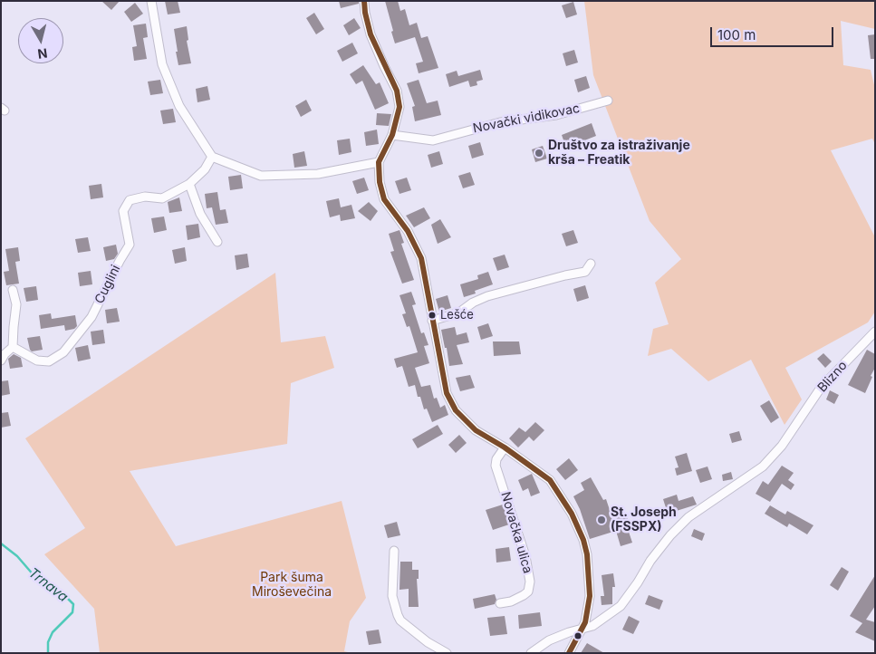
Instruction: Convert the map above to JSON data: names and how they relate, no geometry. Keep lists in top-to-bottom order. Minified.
{"streets":{"street":["Novački vidikovac","Cuglini","Blizno","Novačka ulica"]},"water":["Trnava"],"parks":["Park šuma Miroševečina"],"places":["Društvo za istraživanje krša – Freatik","Lešće","St. Joseph (FSSPX)"],"scale_bar":"100 m","north":"bottom"}
